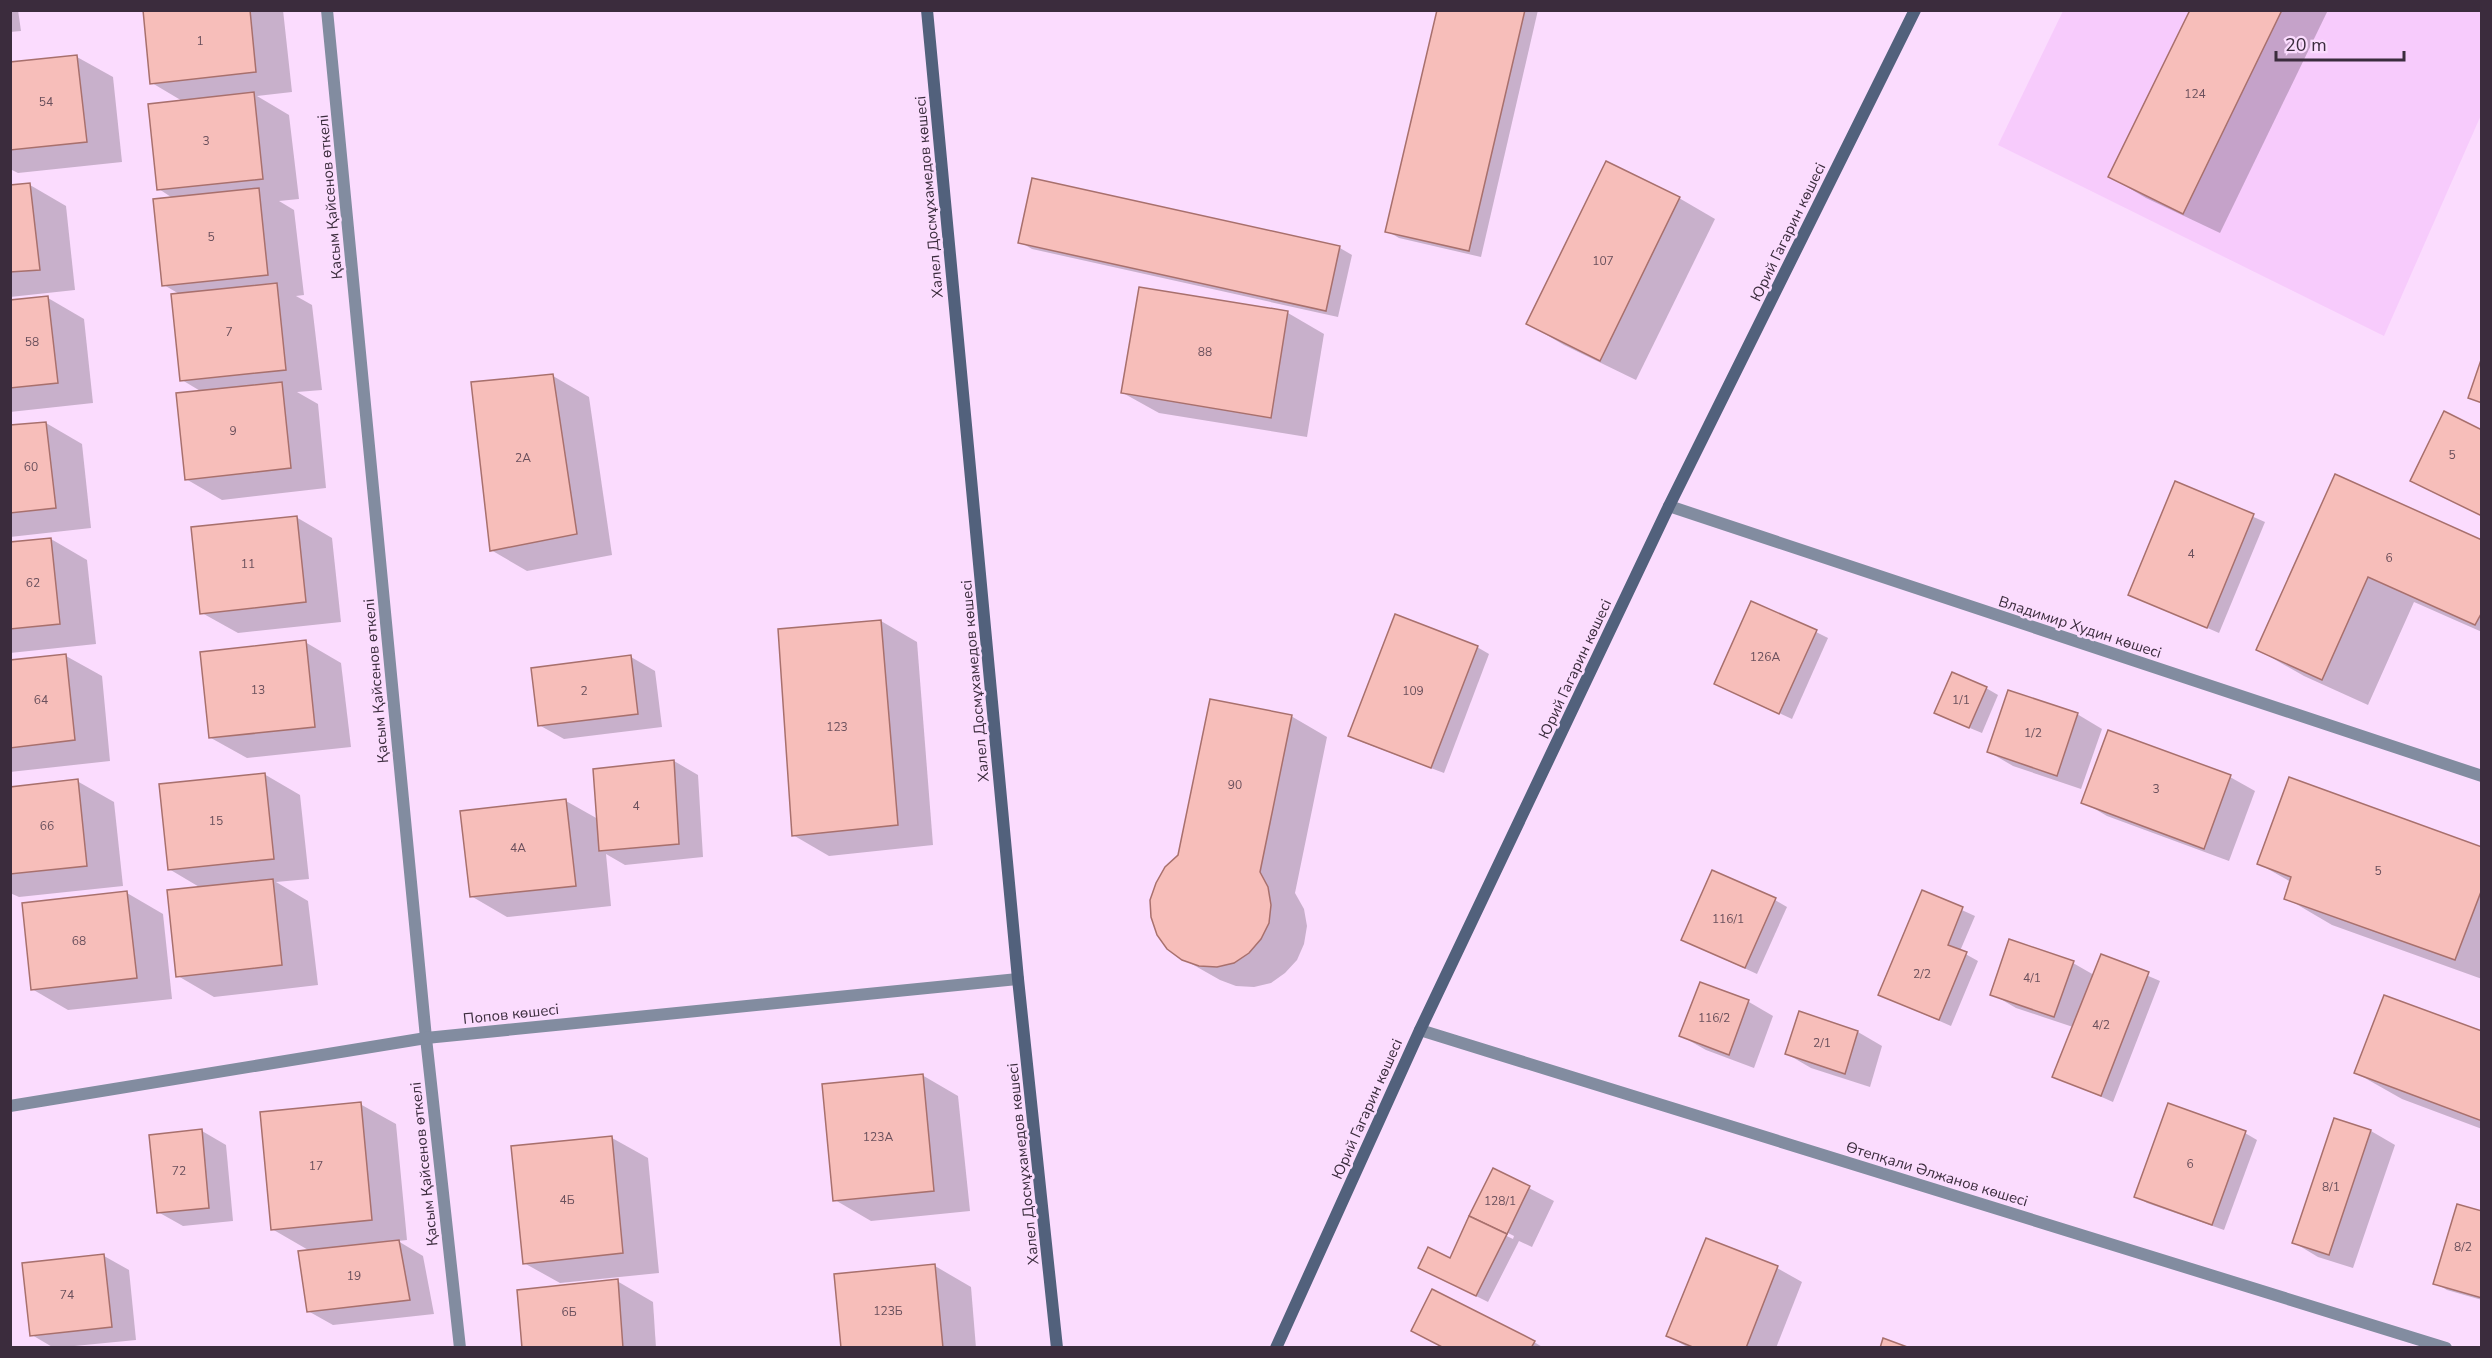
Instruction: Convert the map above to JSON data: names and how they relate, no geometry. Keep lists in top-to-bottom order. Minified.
{"streets":{"street":["Қасым Қайсенов өткелі","Халел Досмұхамедов көшесі","Юрий Гагарин көшесі","Владимир Худин көшесі","Попов көшесі","Өтепқали Әлжанов көшесі"]},"crossings":[["Қасым Қайсенов өткелі","Попов көшесі"],["Халел Досмұхамедов көшесі","Попов көшесі"],["Юрий Гагарин көшесі","Владимир Худин көшесі"],["Юрий Гагарин көшесі","Өтепқали Әлжанов көшесі"]],"house_numbers":["1","124","54","3","5","107","7","58","88","9","5","2А","60","4","6","11","62","126А","13","2","109","64","1/1","123","1/2","90","3","4","15","66","4А","5","116/1","68","2/2","4/1","116/2","4/2","2/1","123А","6","17","72","8/1","4Б","128/1","8/2","19","74","123Б","6Б"],"scale_bar":"20 m"}
